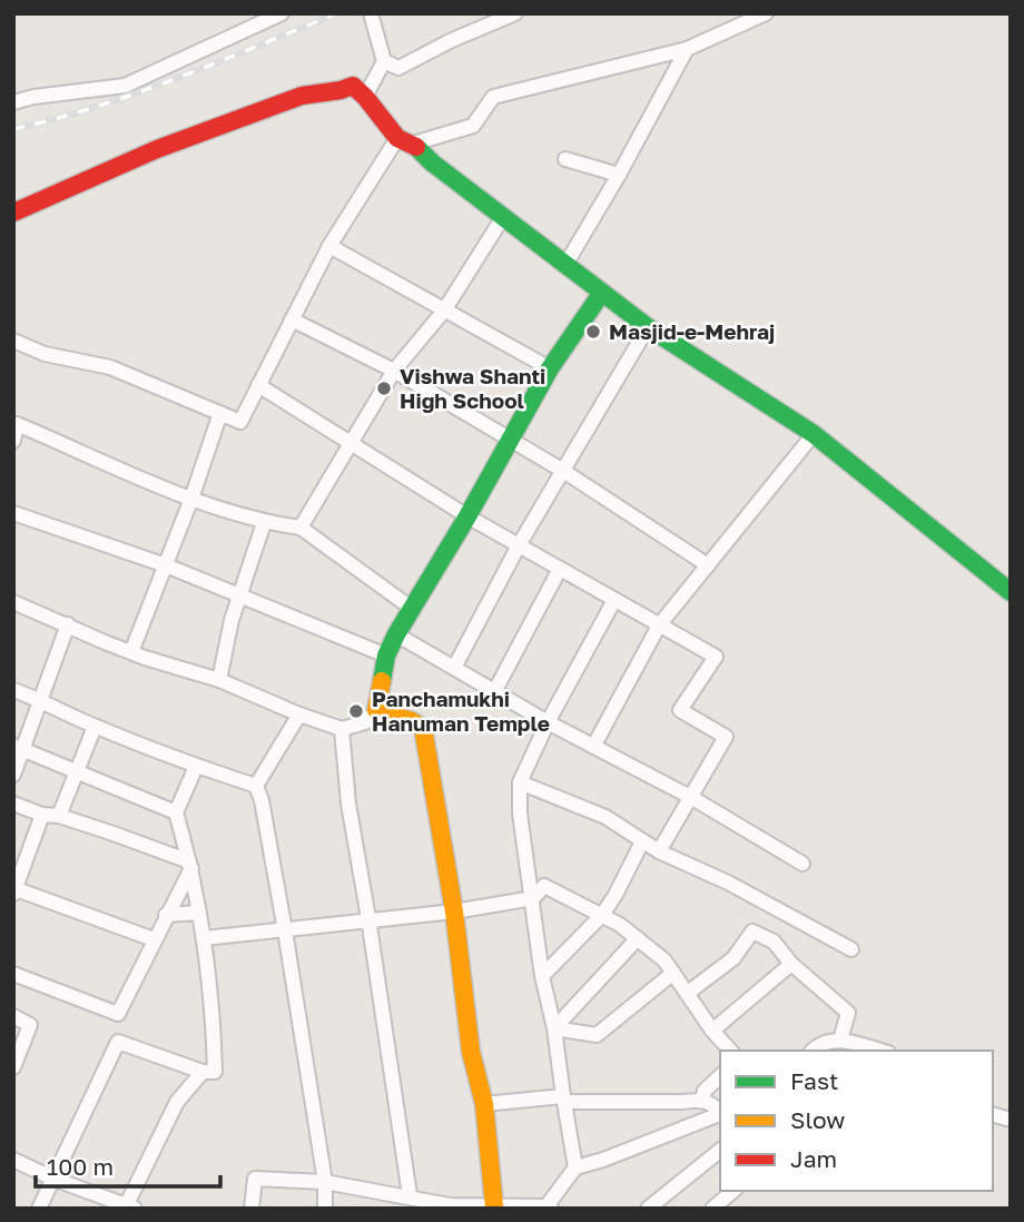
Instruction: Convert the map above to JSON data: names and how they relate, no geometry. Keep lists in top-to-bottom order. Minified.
{"places":["Masjid-e-Mehraj","Vishwa Shanti High School","Panchamukhi Hanuman Temple"],"legend":["Fast","Slow","Jam"],"scale_bar":"100 m"}
